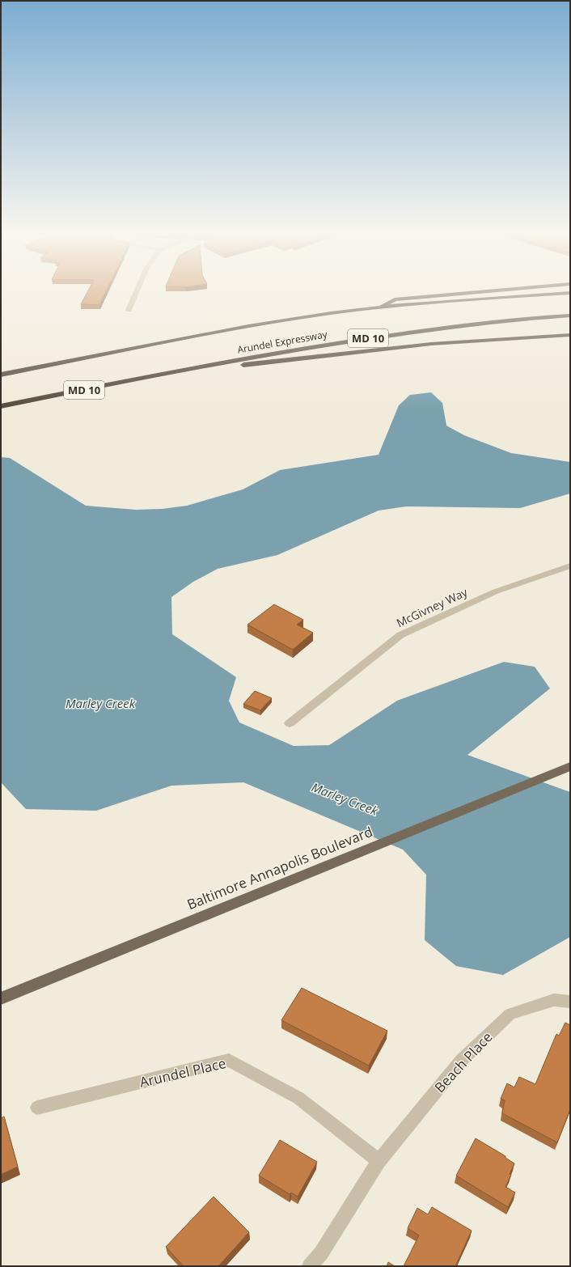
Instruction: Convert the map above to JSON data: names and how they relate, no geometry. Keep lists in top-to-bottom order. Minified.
{"streets":{"highway":["MD 10","Arundel Expressway"],"main road":["Baltimore Annapolis Boulevard"],"street":["McGivney Way","Beach Place","Arundel Place"]},"crossings":[["Beach Place","Arundel Place"]],"water":["Marley Creek"]}
